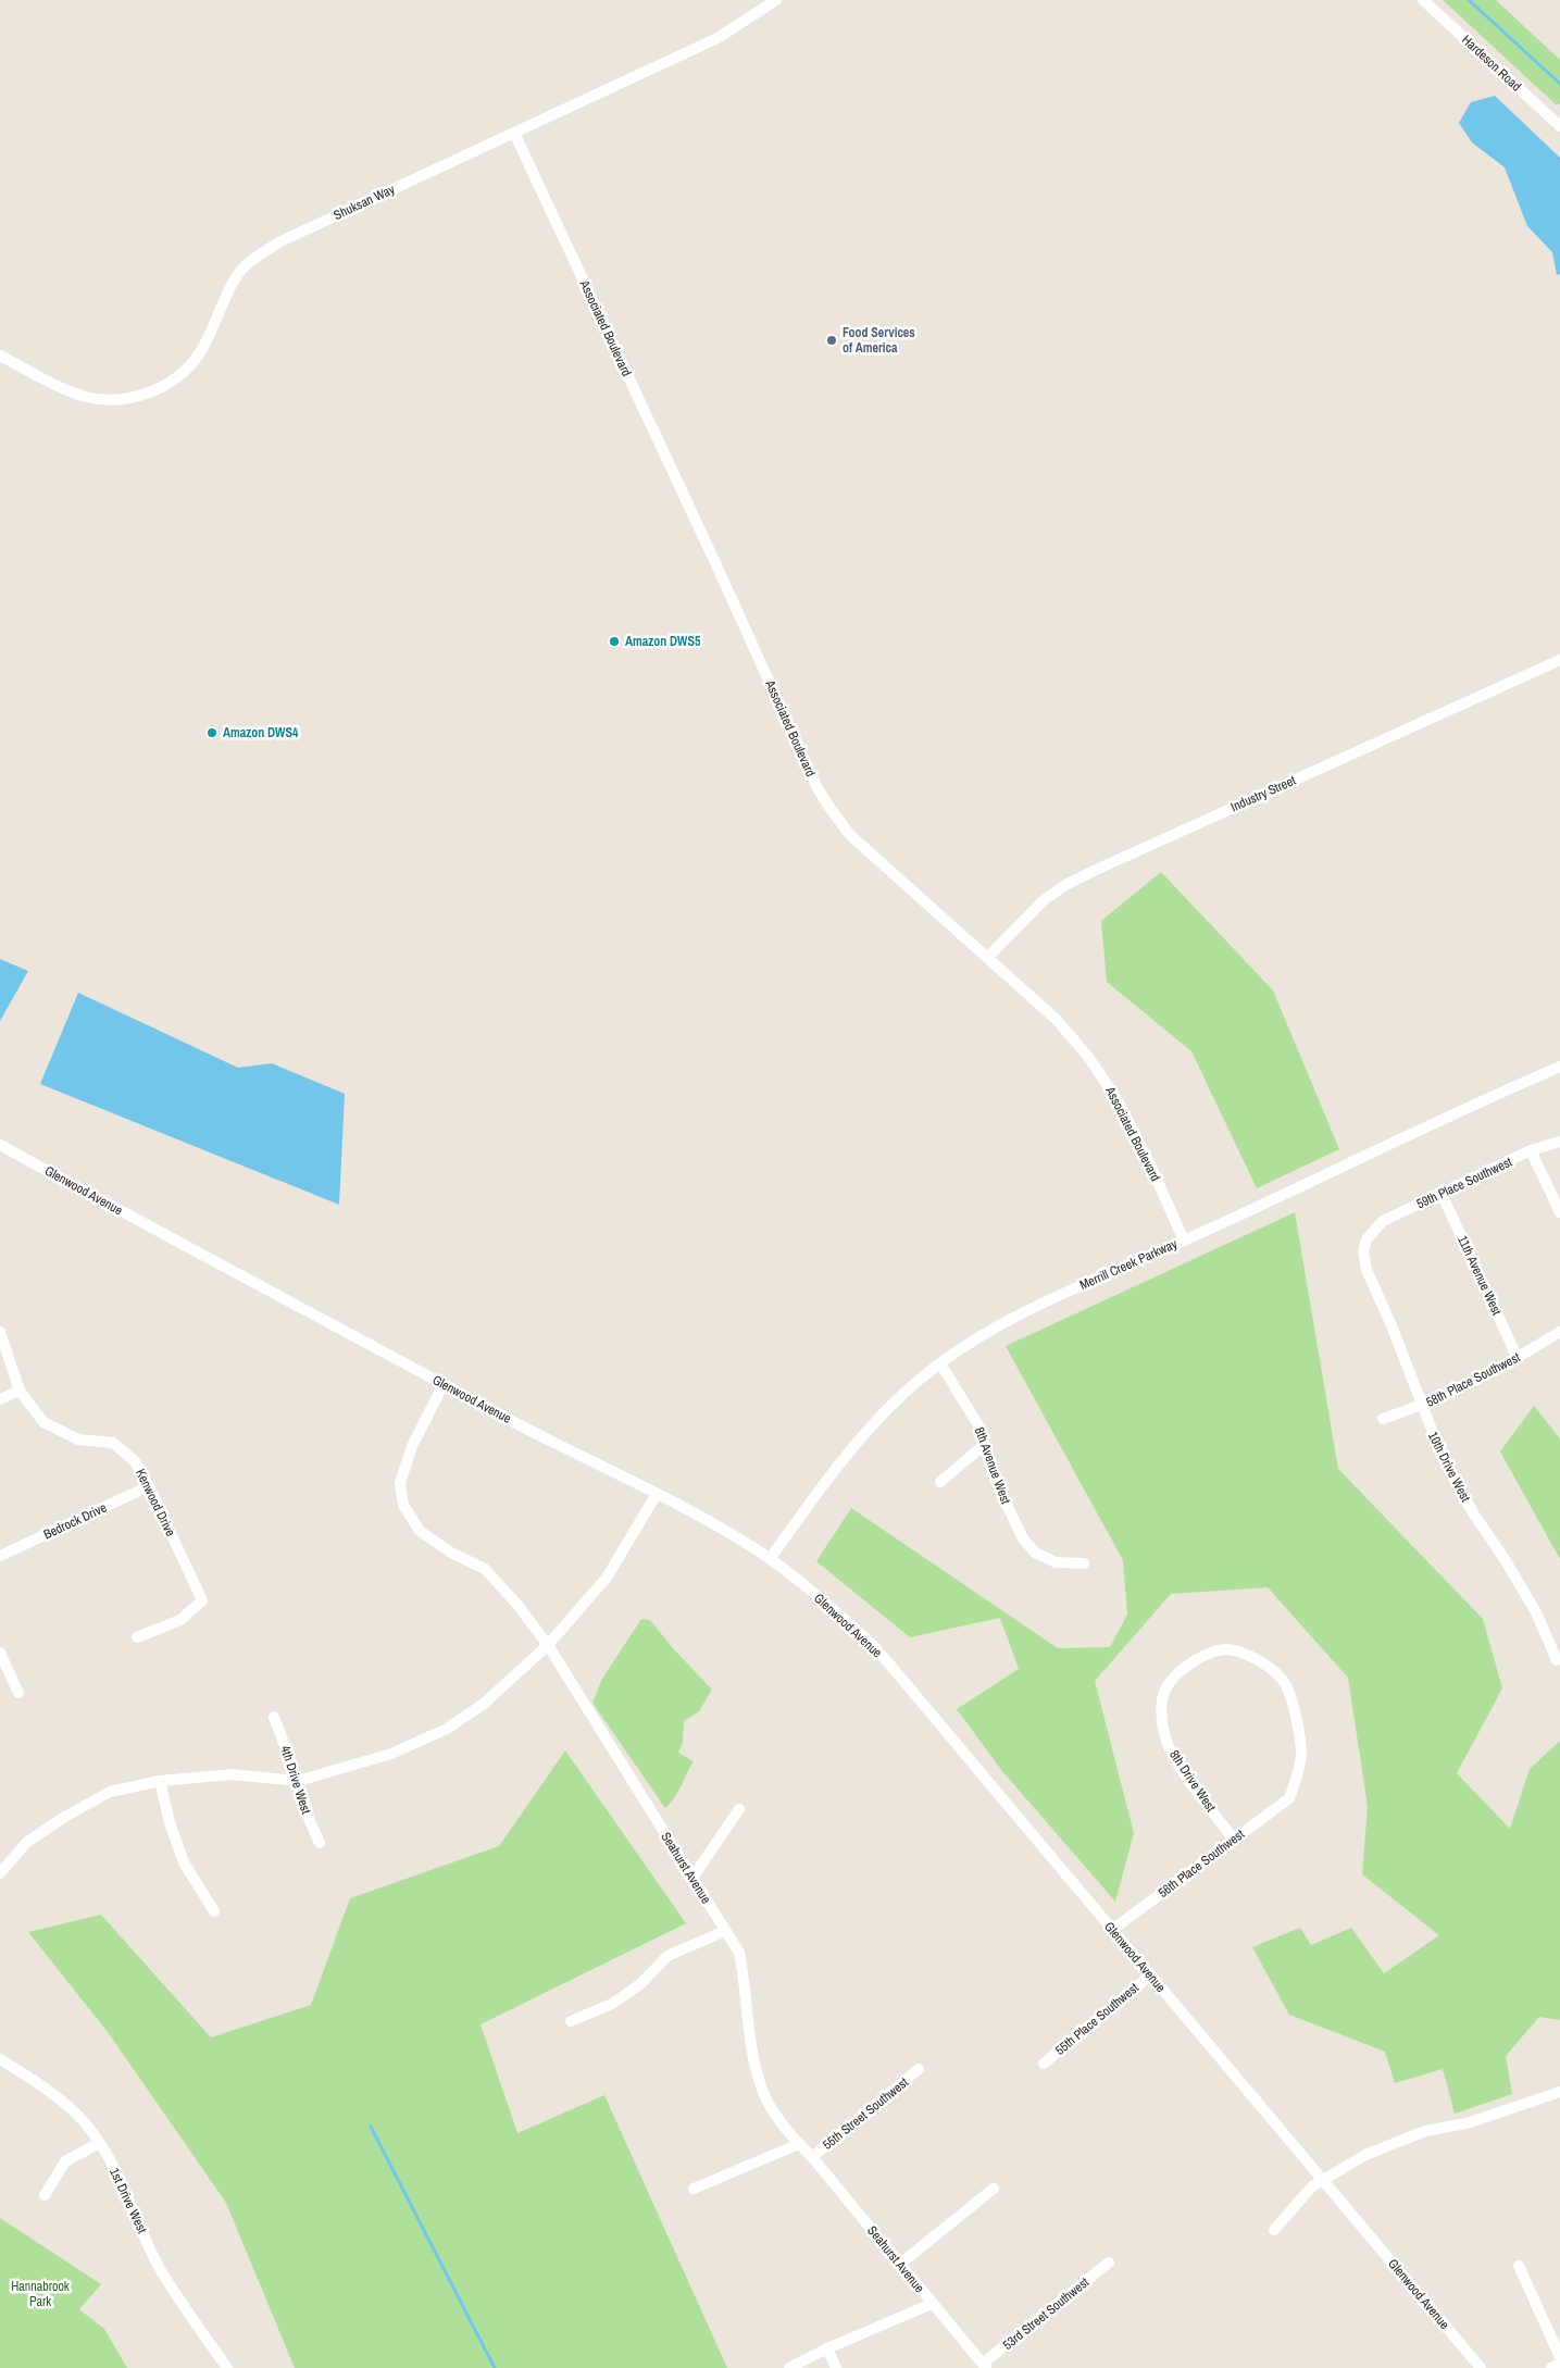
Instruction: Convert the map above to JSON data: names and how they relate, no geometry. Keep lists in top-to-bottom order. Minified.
{"streets":{"street":["Hardeson Road","Shuksan Way","Associated Boulevard","Industry Street","59th Place Southwest","Glenwood Avenue","Merrill Creek Parkway","11th Avenue West","58th Place Southwest","8th Avenue West","10th Drive West","Kenwood Drive","Bedrock Drive","4th Drive West","8th Drive West","56th Place Southwest","Seahurst Avenue","55th Place Southwest","55th Street Southwest","1st Drive West","53rd Street Southwest"]},"crossings":[["Shuksan Way","Associated Boulevard"],["Associated Boulevard","Industry Street"],["Associated Boulevard","Merrill Creek Parkway"],["59th Place Southwest","11th Avenue West"],["59th Place Southwest","10th Drive West"],["Glenwood Avenue","Merrill Creek Parkway"],["Glenwood Avenue","56th Place Southwest"],["Glenwood Avenue","Seahurst Avenue"],["Glenwood Avenue","55th Place Southwest"],["Merrill Creek Parkway","8th Avenue West"],["11th Avenue West","58th Place Southwest"],["58th Place Southwest","10th Drive West"],["Kenwood Drive","Bedrock Drive"],["8th Drive West","56th Place Southwest"],["Seahurst Avenue","55th Street Southwest"],["Seahurst Avenue","53rd Street Southwest"]],"parks":["Hannabrook Park"],"places":["Food Services of America","Amazon DWS5","Amazon DWS4"]}
